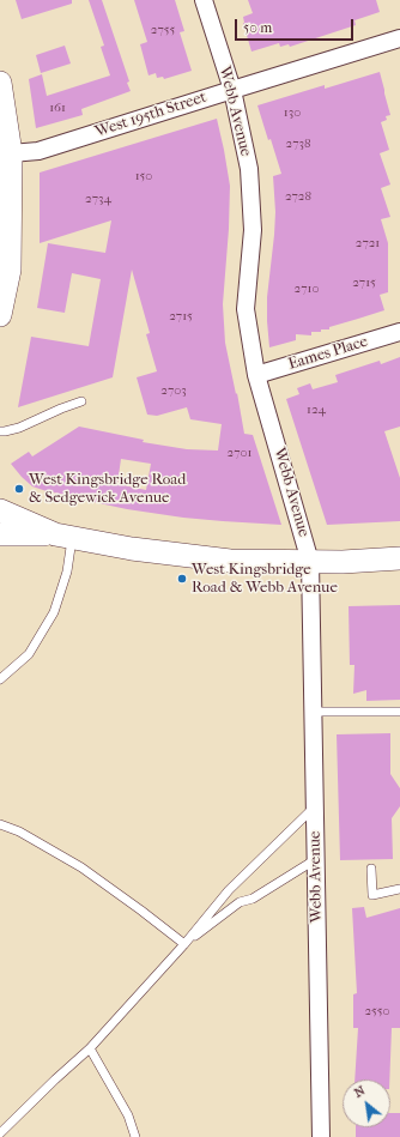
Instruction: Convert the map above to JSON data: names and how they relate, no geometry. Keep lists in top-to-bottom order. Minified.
{"streets":{"street":["Webb Avenue","West 195th Street","Eames Place"]},"crossings":[["Webb Avenue","West 195th Street"],["Webb Avenue","Eames Place"]],"places":["West Kingsbridge Road & Sedgewick Avenue","West Kingsbridge Road & Webb Avenue"],"house_numbers":["2755","161","130","2738","150","2728","2734","2721","2715","2710","2715","2703","124","2701","2550"],"scale_bar":"50 m","north":"top left"}
